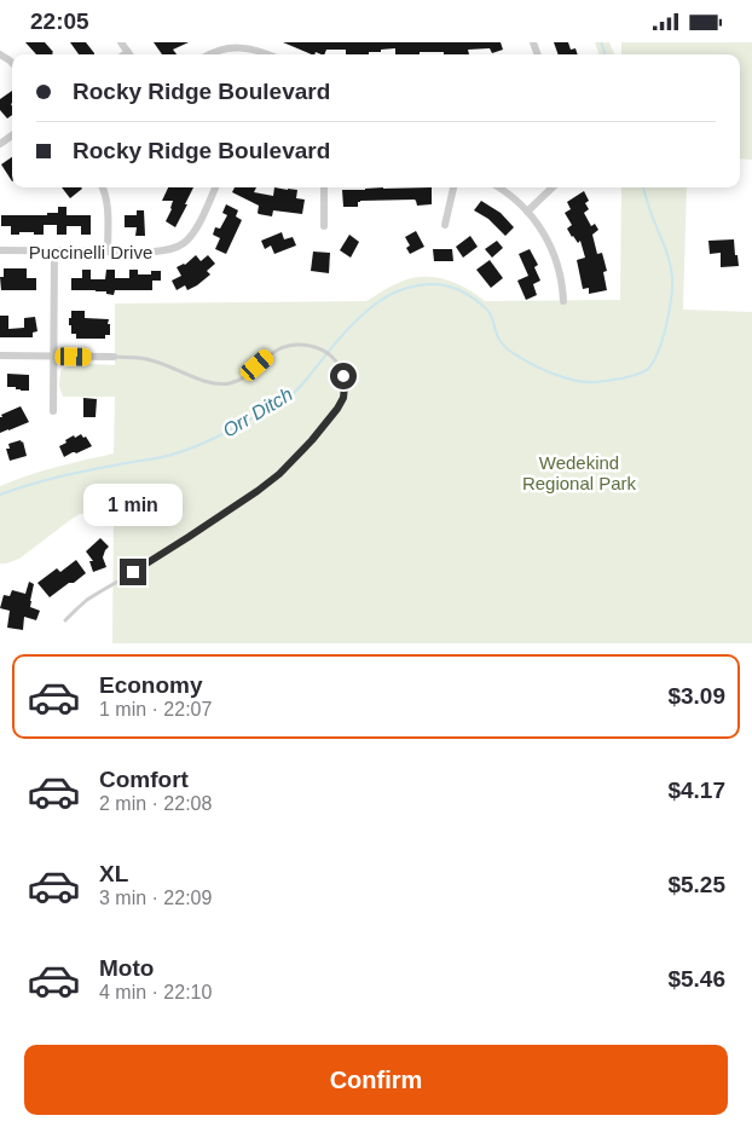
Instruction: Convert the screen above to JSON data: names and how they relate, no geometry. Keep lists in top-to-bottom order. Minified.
{"streets":{"street":["Puccinelli Drive"]},"water":["Orr Ditch"],"parks":["Wedekind Regional Park"],"page":{"status":"22:05","banner":["Rocky Ridge Boulevard","Rocky Ridge Boulevard"],"bubble":"1 min","list":[{"name":"Economy","note":"1 min · 22:07","value":"$3.09"},{"name":"Comfort","note":"2 min · 22:08","value":"$4.17"},{"name":"XL","note":"3 min · 22:09","value":"$5.25"},{"name":"Moto","note":"4 min · 22:10","value":"$5.46"}],"buttons":"Confirm"}}
